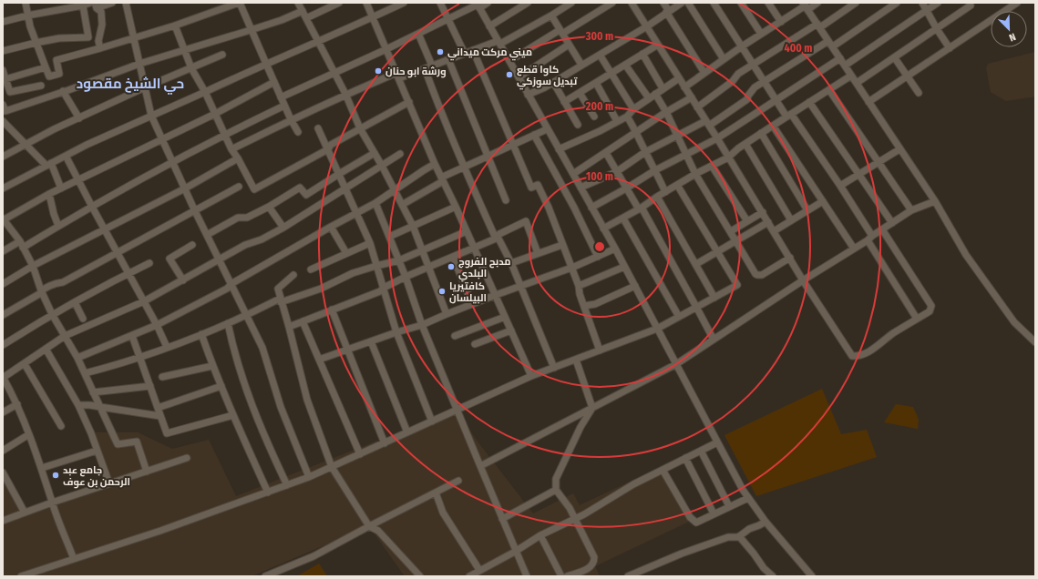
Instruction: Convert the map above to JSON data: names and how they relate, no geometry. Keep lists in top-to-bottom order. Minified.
{"districts":["حي الشيخ مقصود"],"places":["ميني مركت ميداني","ورشة ابو حنان","كاوا قطع تبديل سوزكي","مدبح الفروج البلدي","كافتيريا البيلسان","جامع عبد الرحمن بن عوف"],"north":"bottom right","rings":["300 m","400 m","200 m","100 m"]}
